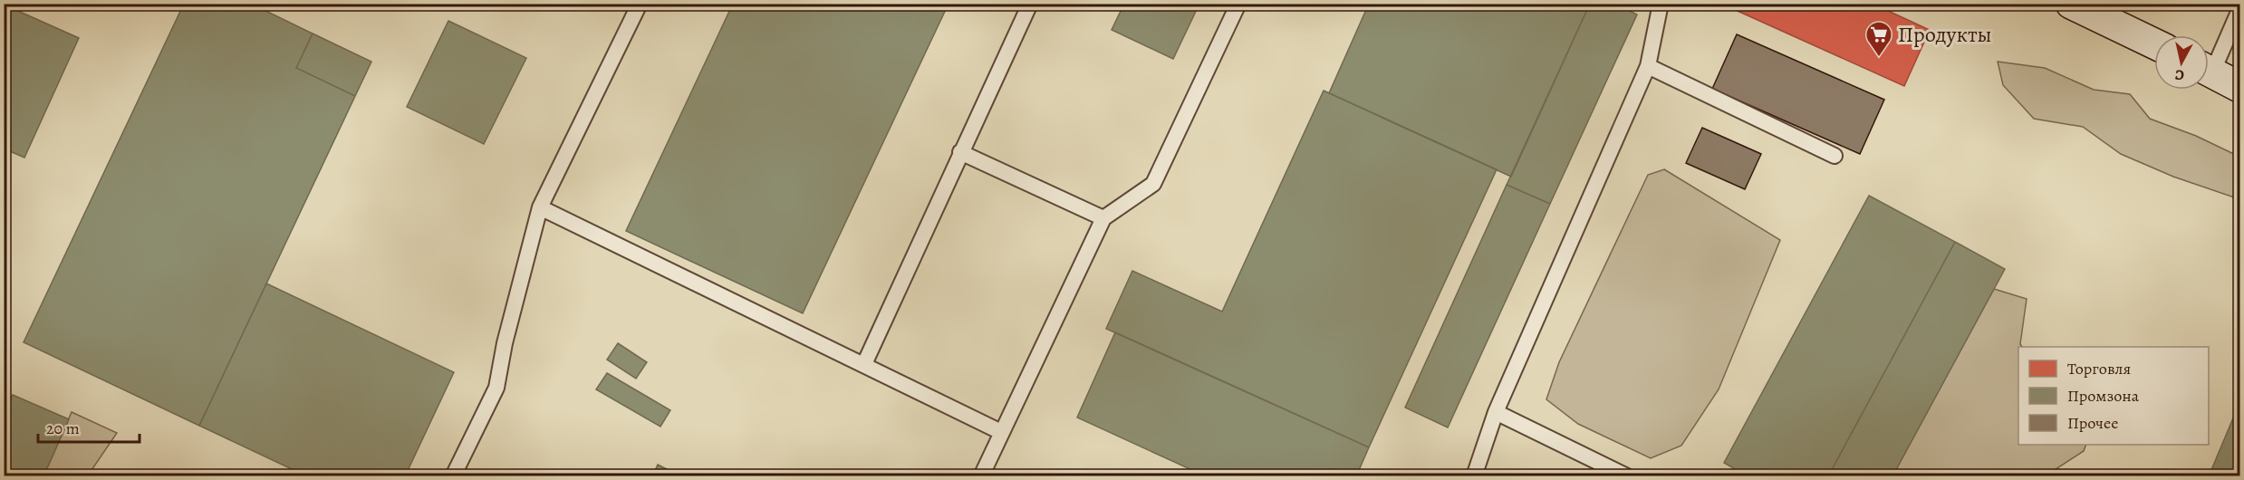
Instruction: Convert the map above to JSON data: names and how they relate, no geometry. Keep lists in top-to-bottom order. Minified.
{"places":{"supermarket":["Продукты"]},"legend":["Торговля","Промзона","Прочее"],"scale_bar":"20 m","north":"bottom"}
